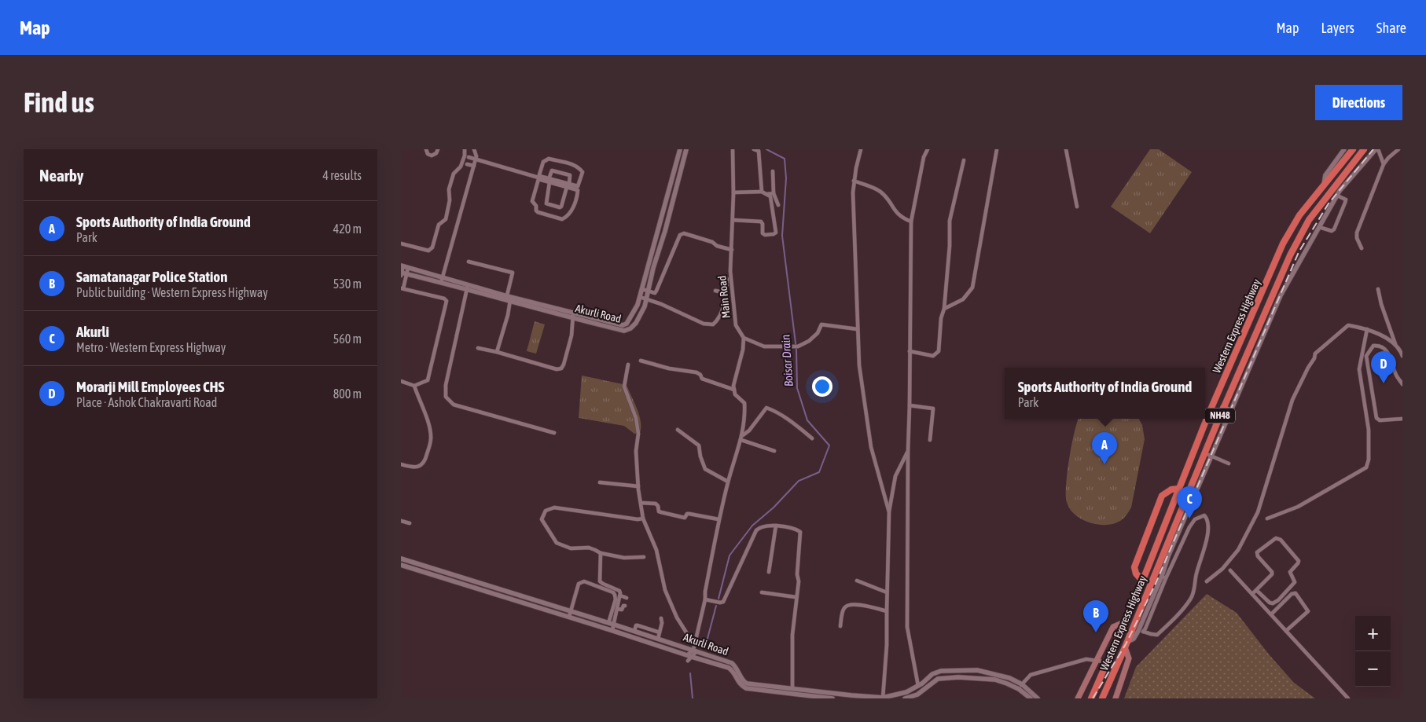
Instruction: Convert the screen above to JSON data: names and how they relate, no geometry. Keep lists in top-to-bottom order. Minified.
{"streets":{"highway":["Western Express Highway","NH48"],"street":["Main Road","Akurli Road"]},"crossings":[["Western Express Highway","NH48"]],"water":["Boisar Drain"],"page":{"header":"Map","nav":["Map","Layers","Share"],"buttons":"Directions","title":"Find us","heading":["Nearby","4 results"],"list":[{"mark":"A","name":"Sports Authority of India Ground","note":"Park","value":"420 m"},{"mark":"B","name":"Samatanagar Police Station","note":"Public building · Western Express Highway","value":"530 m"},{"mark":"C","name":"Akurli","note":"Metro · Western Express Highway","value":"560 m"},{"mark":"D","name":"Morarji Mill Employees CHS","note":"Place · Ashok Chakravarti Road","value":"800 m"}],"pins":["D","A","C","B"],"popup":["Sports Authority of India Ground","Park"],"map_buttons":["+","−"]}}
